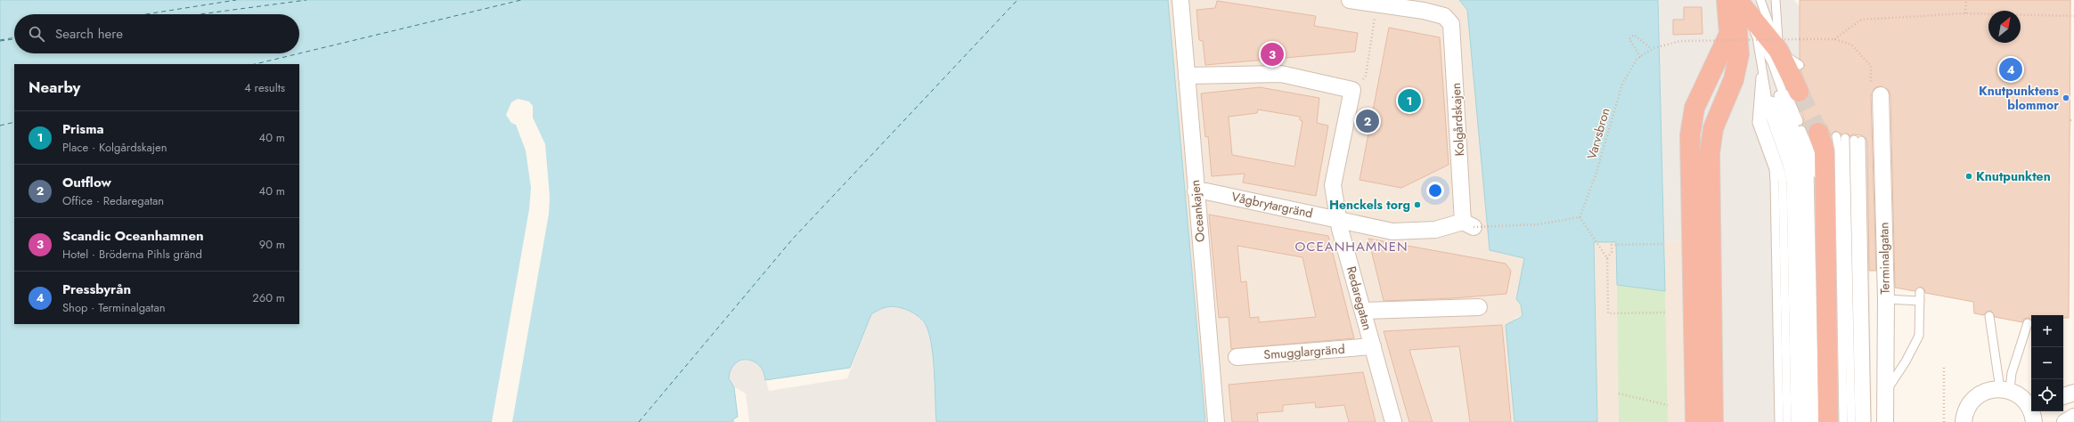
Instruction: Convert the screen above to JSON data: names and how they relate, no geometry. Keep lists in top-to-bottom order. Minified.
{"streets":{"street":["Kolgårdskajen","Vågbrytargränd","Oceankajen","Terminalgatan","Redaregatan","Smugglargränd"],"path":["Varvsbron"]},"crossings":[["Vågbrytargränd","Oceankajen"],["Vågbrytargränd","Redaregatan"],["Redaregatan","Smugglargränd"]],"districts":["OCEANHAMNEN"],"places":["Knutpunktens blommor","Knutpunkten","Henckels torg"],"north":"top right","page":{"search":"Search here","pins":["3","4","1","2"],"heading":["Nearby","4 results"],"list":[{"mark":"1","name":"Prisma","note":"Place · Kolgårdskajen","value":"40 m"},{"mark":"2","name":"Outflow","note":"Office · Redaregatan","value":"40 m"},{"mark":"3","name":"Scandic Oceanhamnen","note":"Hotel · Bröderna Pihls gränd","value":"90 m"},{"mark":"4","name":"Pressbyrån","note":"Shop · Terminalgatan","value":"260 m"}],"map_buttons":["+","−"]}}
